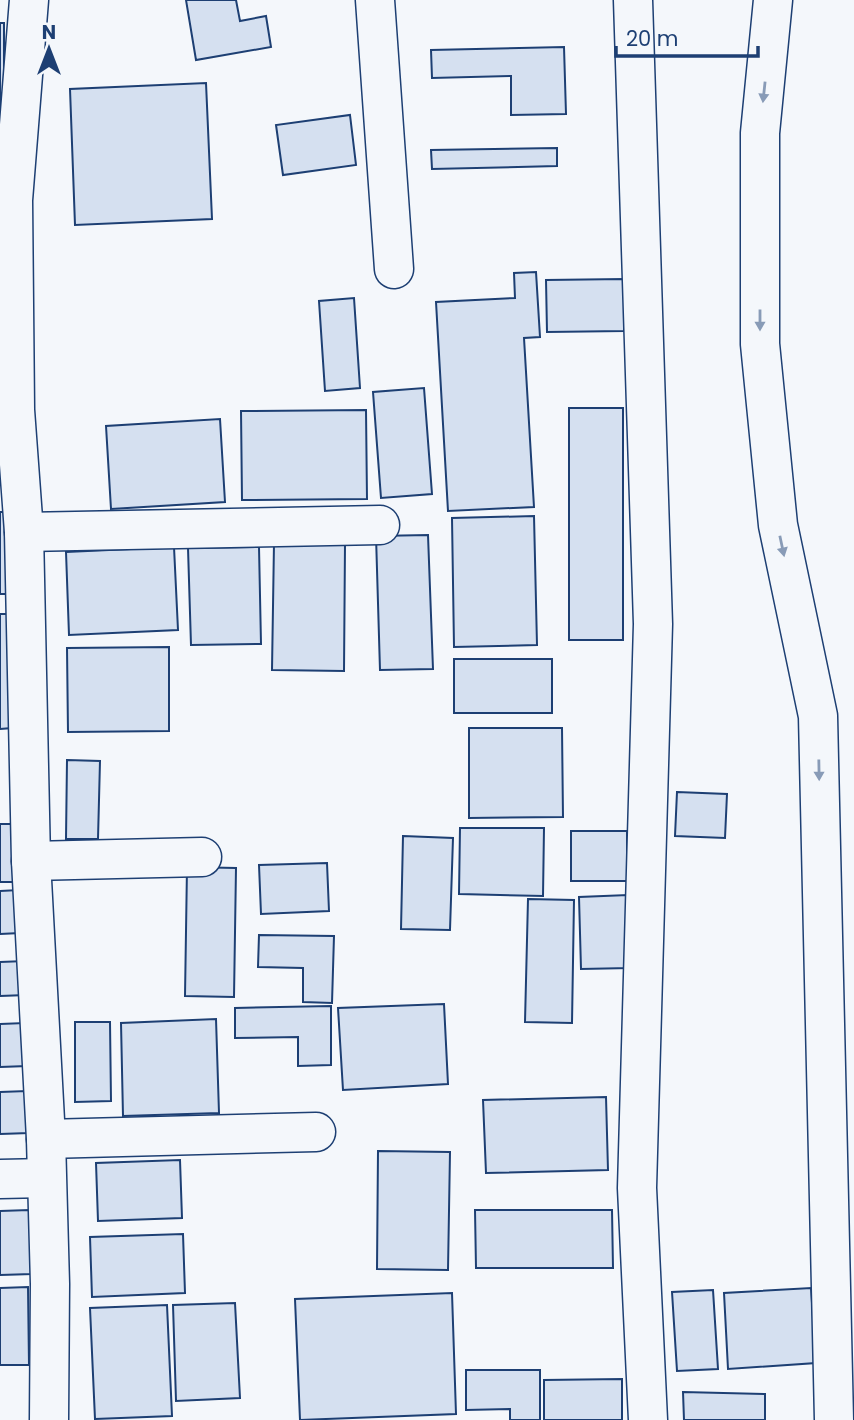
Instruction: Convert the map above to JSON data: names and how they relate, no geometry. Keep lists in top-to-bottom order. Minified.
{"scale_bar":"20 m","north":"top"}
